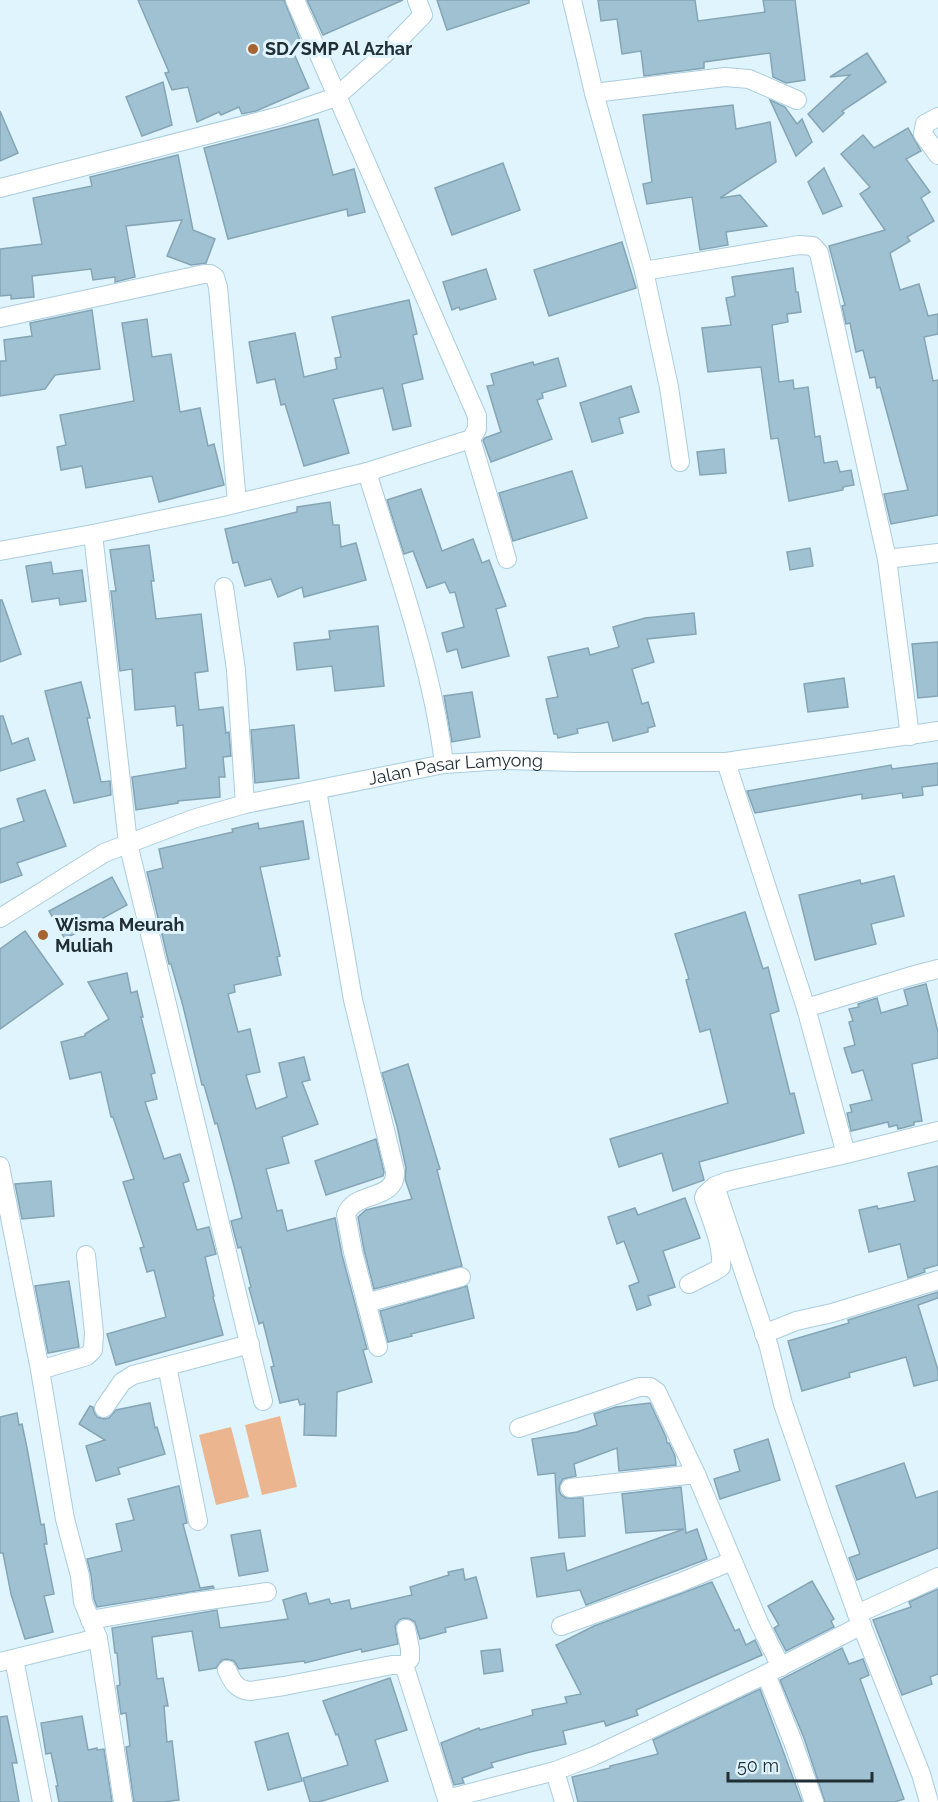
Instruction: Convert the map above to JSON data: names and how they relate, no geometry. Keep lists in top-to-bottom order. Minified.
{"streets":{"street":["Jalan Pasar Lamyong"]},"places":["SD/SMP Al Azhar","Wisma Meurah Muliah"],"scale_bar":"50 m"}
